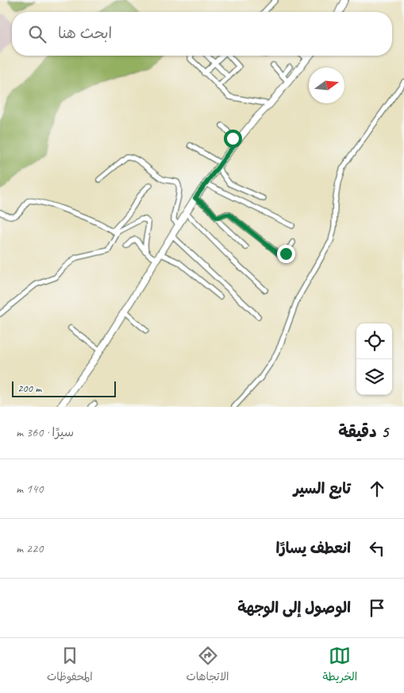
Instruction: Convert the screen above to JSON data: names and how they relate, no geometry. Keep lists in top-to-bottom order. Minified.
{"scale_bar":"200 m","north":"right","page":{"search":"ابحث هنا","scale":"200 m","heading":["5 دقيقة","سيرًا · 360 m"],"list":[["تابع السير","140 m"],["انعطف يسارًا","220 m"],"الوصول إلى الوجهة"],"nav":["الخريطة","الاتجاهات","المحفوظات"]}}
